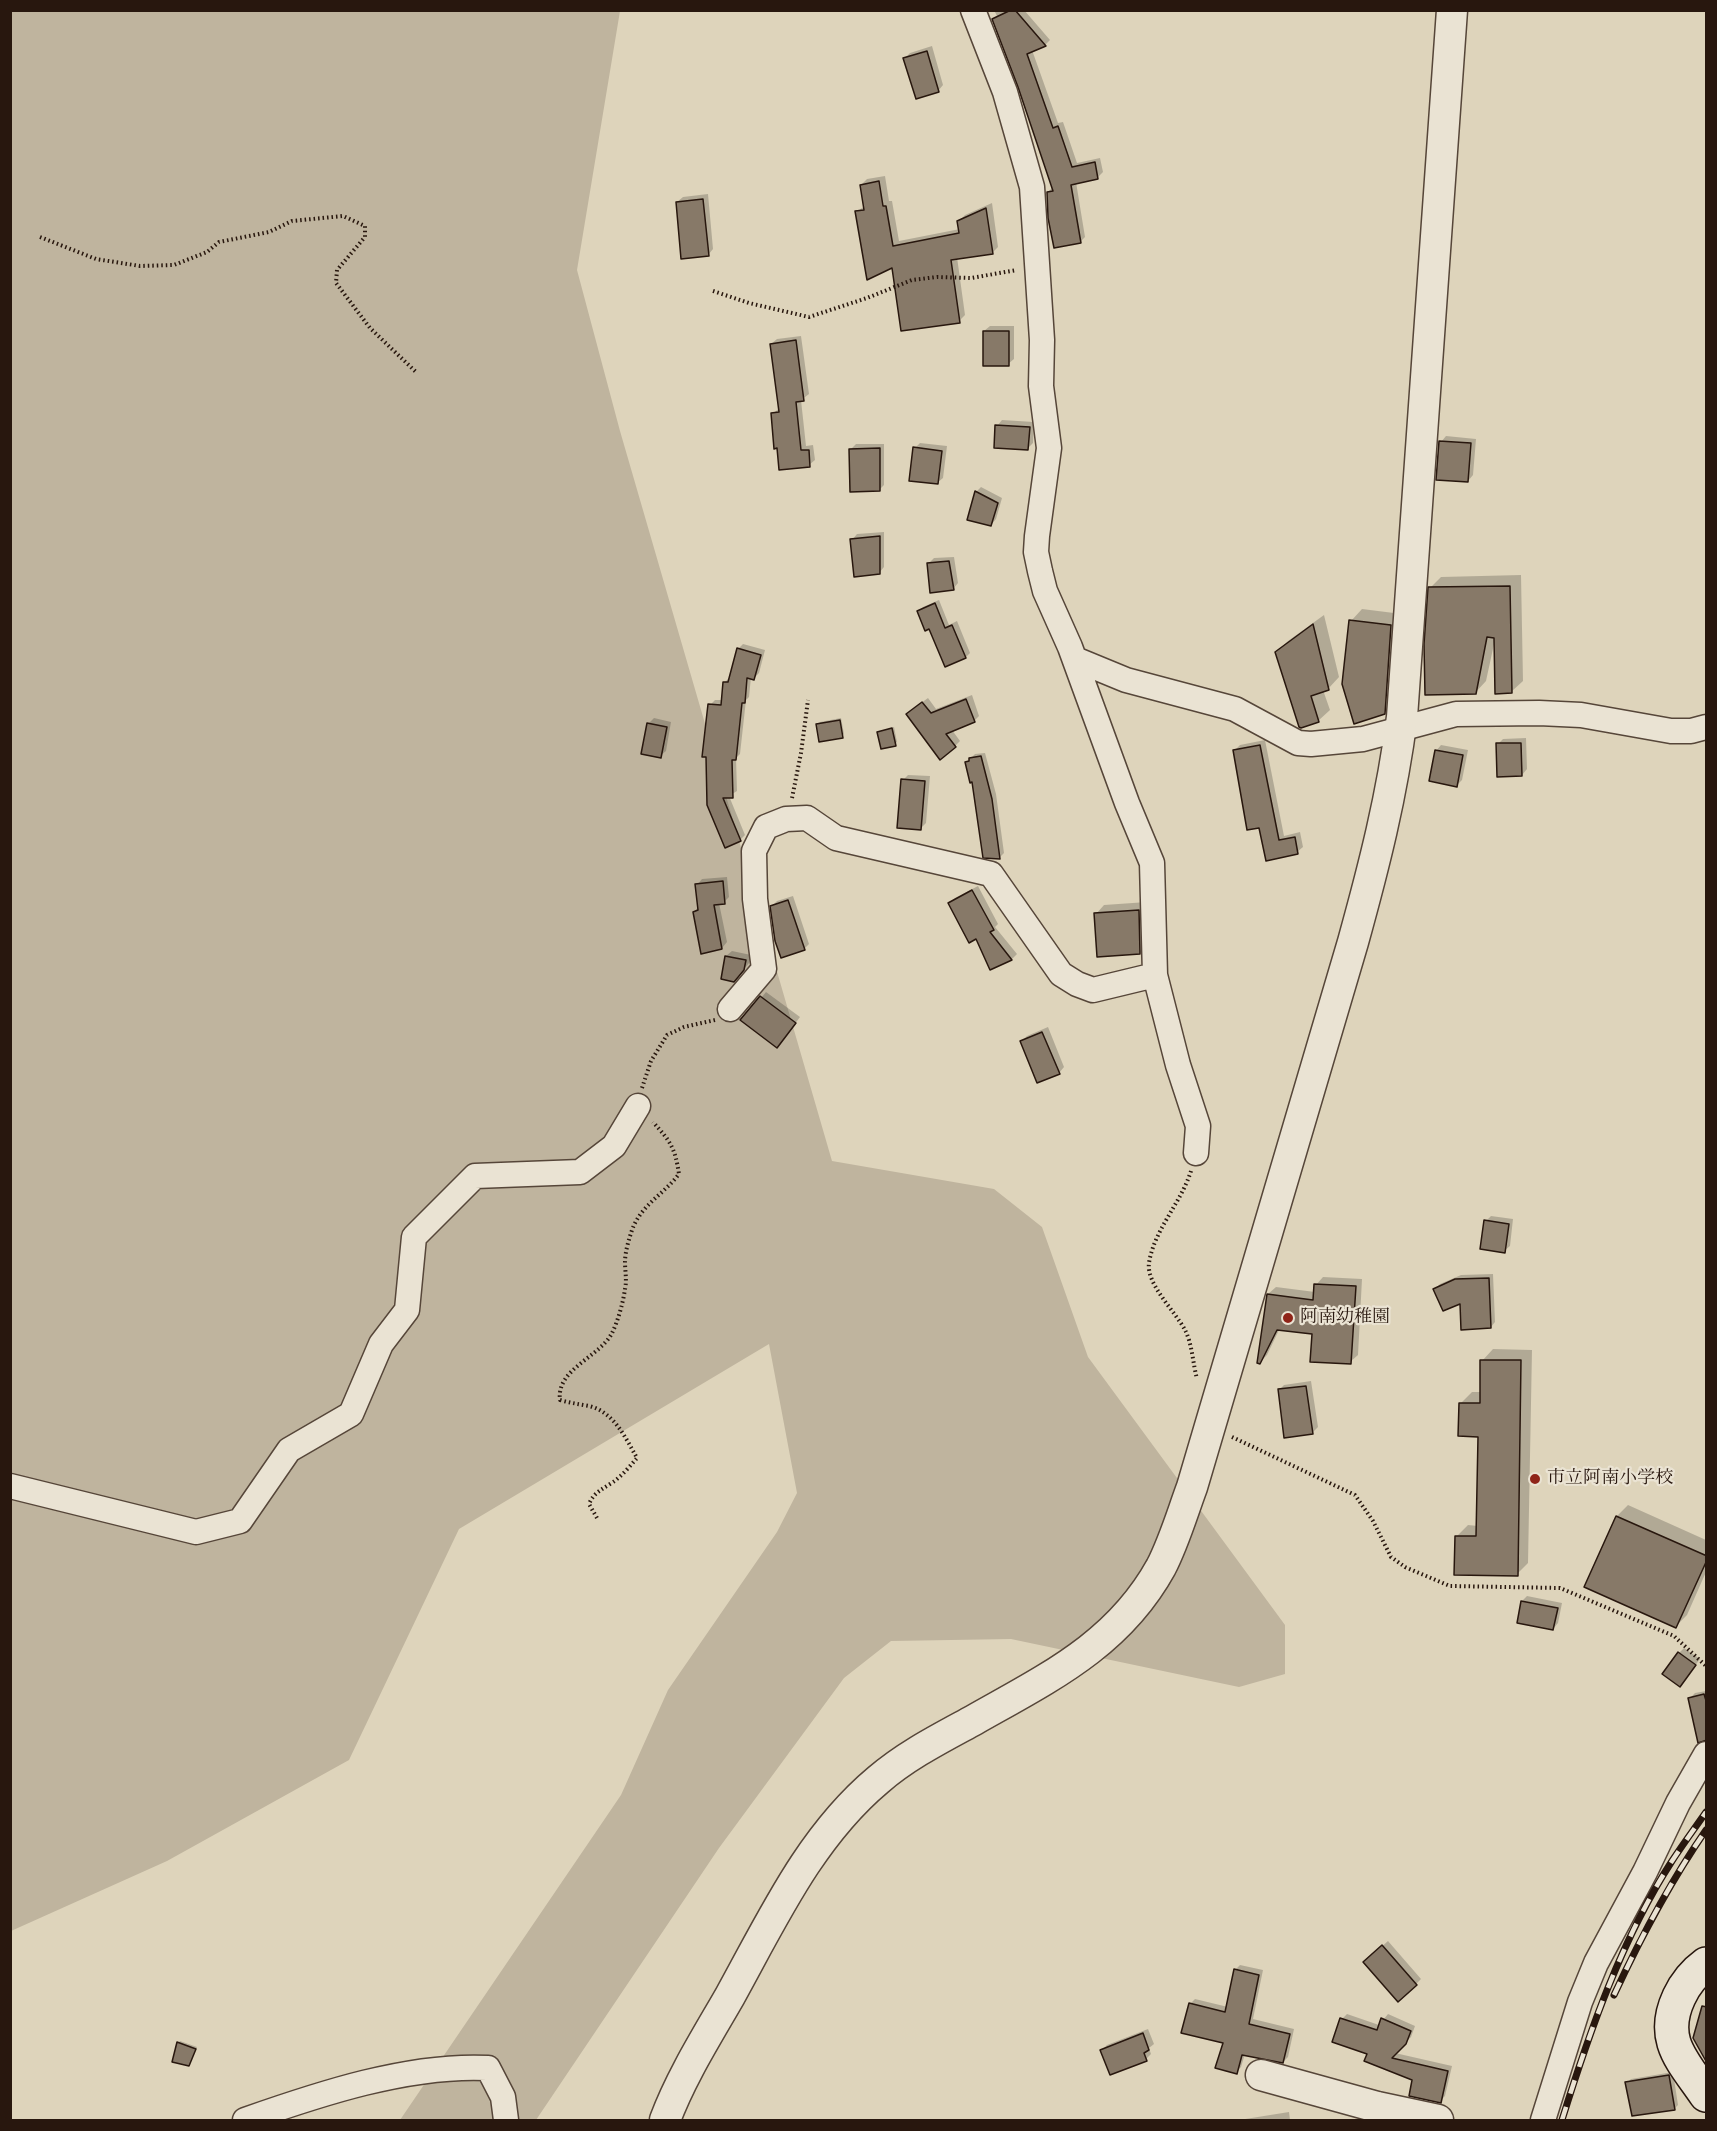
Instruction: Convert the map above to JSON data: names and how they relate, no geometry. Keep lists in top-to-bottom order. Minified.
{"places":["阿南幼稚園","市立阿南小学校"]}
